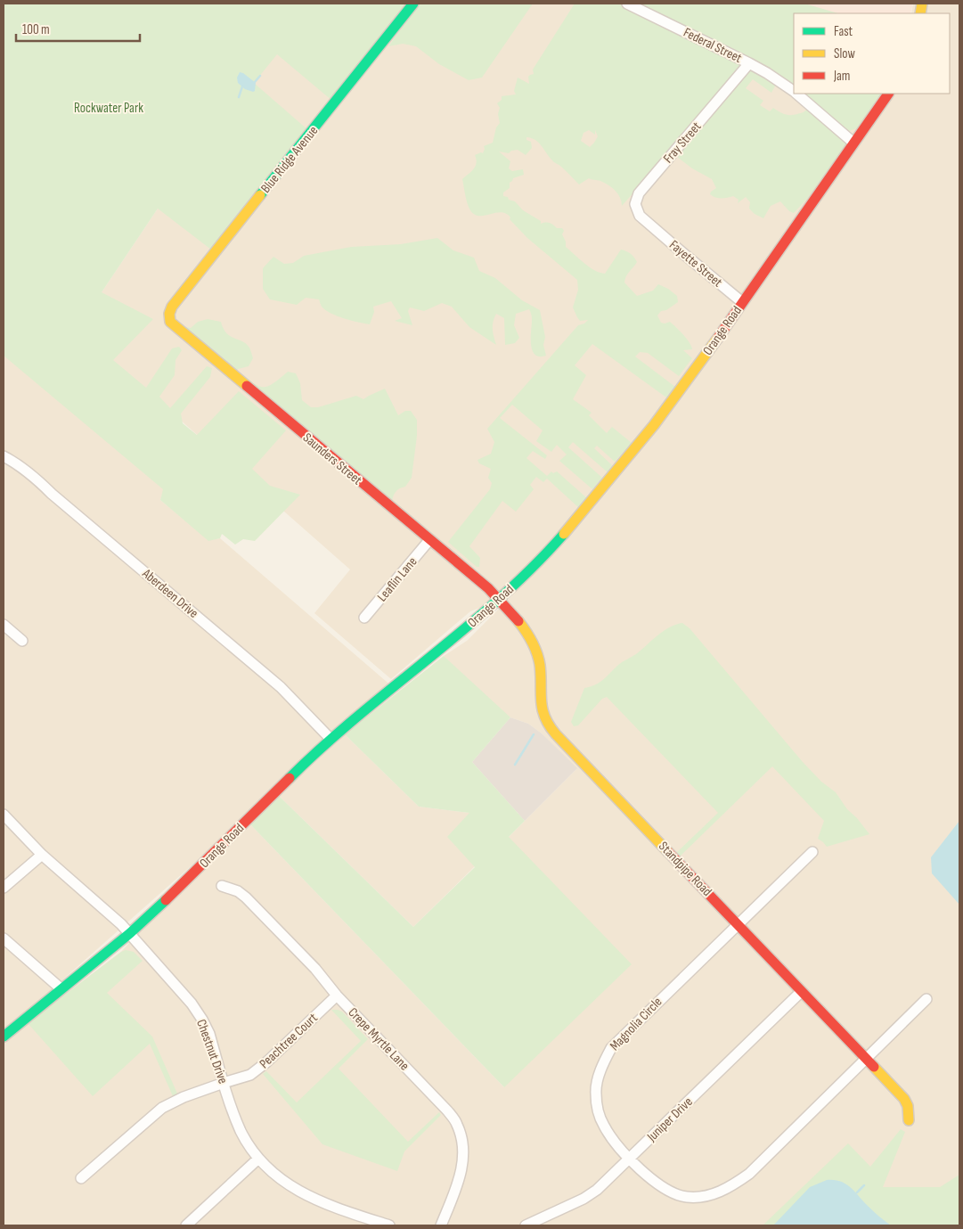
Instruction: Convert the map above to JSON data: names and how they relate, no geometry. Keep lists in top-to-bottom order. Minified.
{"streets":{"street":["Federal Street","Fray Street","Blue Ridge Avenue","Fayette Street","Orange Road","Saunders Street","Leaflin Lane","Aberdeen Drive","Standpipe Road","Magnolia Circle","Crepe Myrtle Lane","Peachtree Court","Chestnut Drive","Juniper Drive"]},"crossings":[["Federal Street","Fray Street"],["Federal Street","Orange Road"],["Fray Street","Fayette Street"],["Blue Ridge Avenue","Saunders Street"],["Fayette Street","Orange Road"],["Orange Road","Saunders Street"],["Orange Road","Aberdeen Drive"],["Orange Road","Standpipe Road"],["Orange Road","Chestnut Drive"],["Saunders Street","Leaflin Lane"],["Saunders Street","Standpipe Road"],["Standpipe Road","Magnolia Circle"],["Standpipe Road","Juniper Drive"],["Magnolia Circle","Juniper Drive"],["Crepe Myrtle Lane","Peachtree Court"],["Peachtree Court","Chestnut Drive"]],"parks":["Rockwater Park"],"legend":["Fast","Slow","Jam"],"scale_bar":"100 m"}
